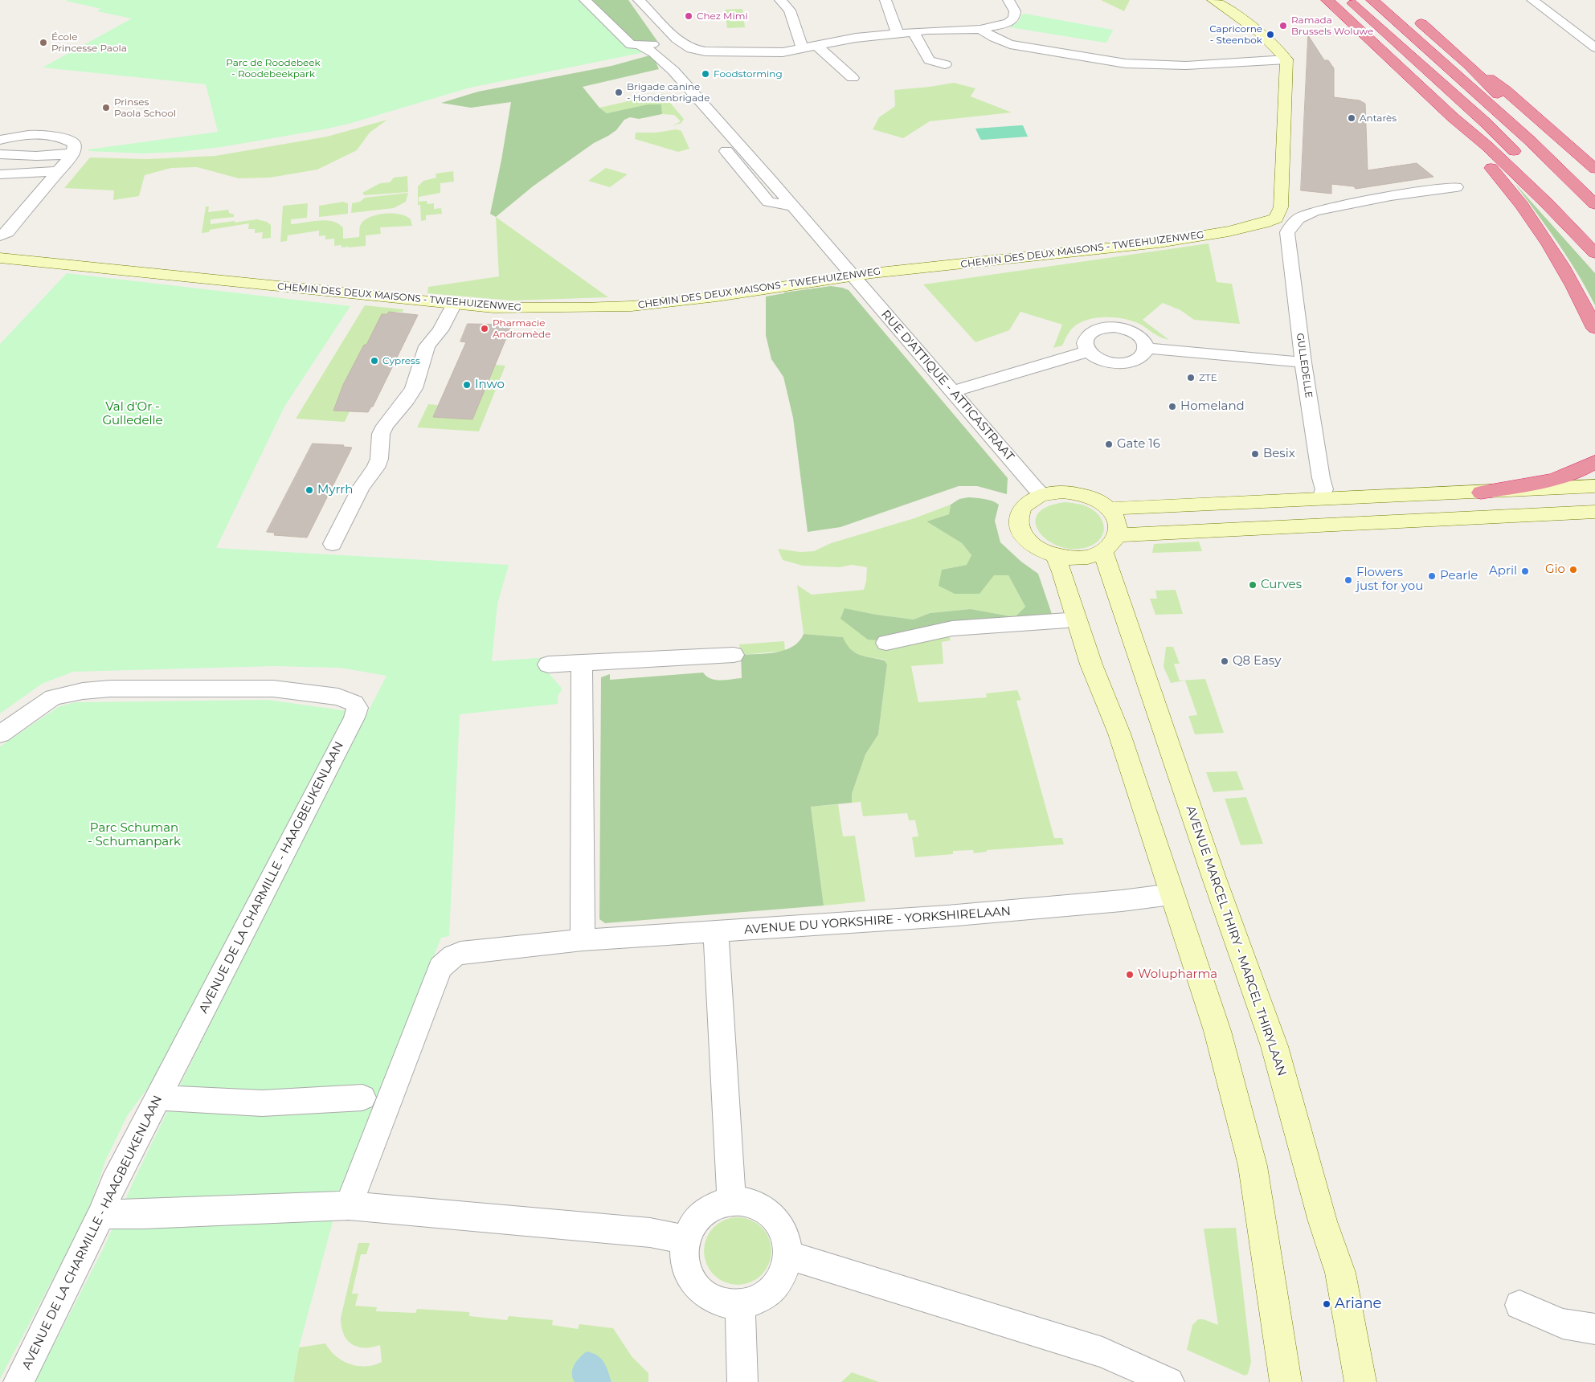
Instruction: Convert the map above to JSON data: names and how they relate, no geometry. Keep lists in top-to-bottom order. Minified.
{"streets":{"main road":["CHEMIN DES DEUX MAISONS - TWEEHUIZENWEG","AVENUE MARCEL THIRY - MARCEL THIRYLAAN"],"street":["GULLEDELLE","RUE D'ATTIQUE - ATTICASTRAAT","AVENUE DE LA CHARMILLE - HAAGBEUKENLAAN","AVENUE DU YORKSHIRE - YORKSHIRELAAN"]},"crossings":[["CHEMIN DES DEUX MAISONS - TWEEHUIZENWEG","RUE D'ATTIQUE - ATTICASTRAAT"],["RUE D'ATTIQUE - ATTICASTRAAT","AVENUE MARCEL THIRY - MARCEL THIRYLAAN"]],"parks":["Parc de Roodebeek - Roodebeekpark","Val d'Or - Gulledelle","Parc Schuman - Schumanpark"],"places":["Chez Mimi","Ramada Brussels Woluwe","Capricorne - Steenbok","École Princesse Paola","Foodstorming","Brigade canine - Hondenbrigade","Prinses Paola School","Antarès","Pharmacie Andromède","Cypress","ZTE","Inwo","Homeland","Gate 16","Besix","Myrrh","Gio","April","Pearle","Flowers just for you","Curves","Q8 Easy","Wolupharma","Ariane"]}
